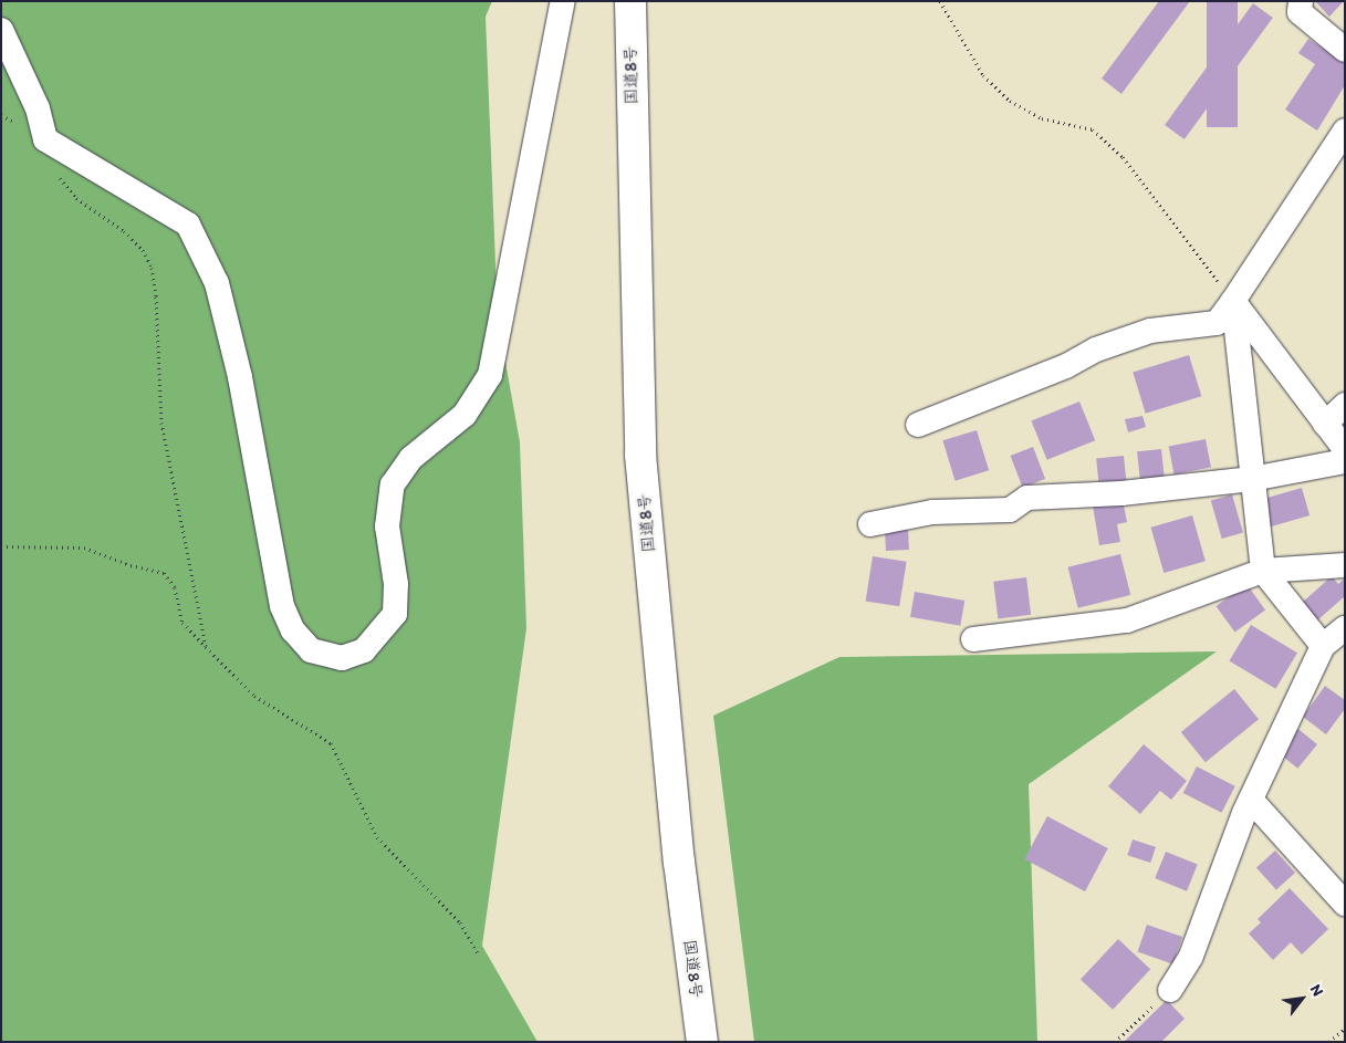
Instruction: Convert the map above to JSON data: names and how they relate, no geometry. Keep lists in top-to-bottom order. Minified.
{"streets":{"highway":["国道8号"]},"north":"top right"}
